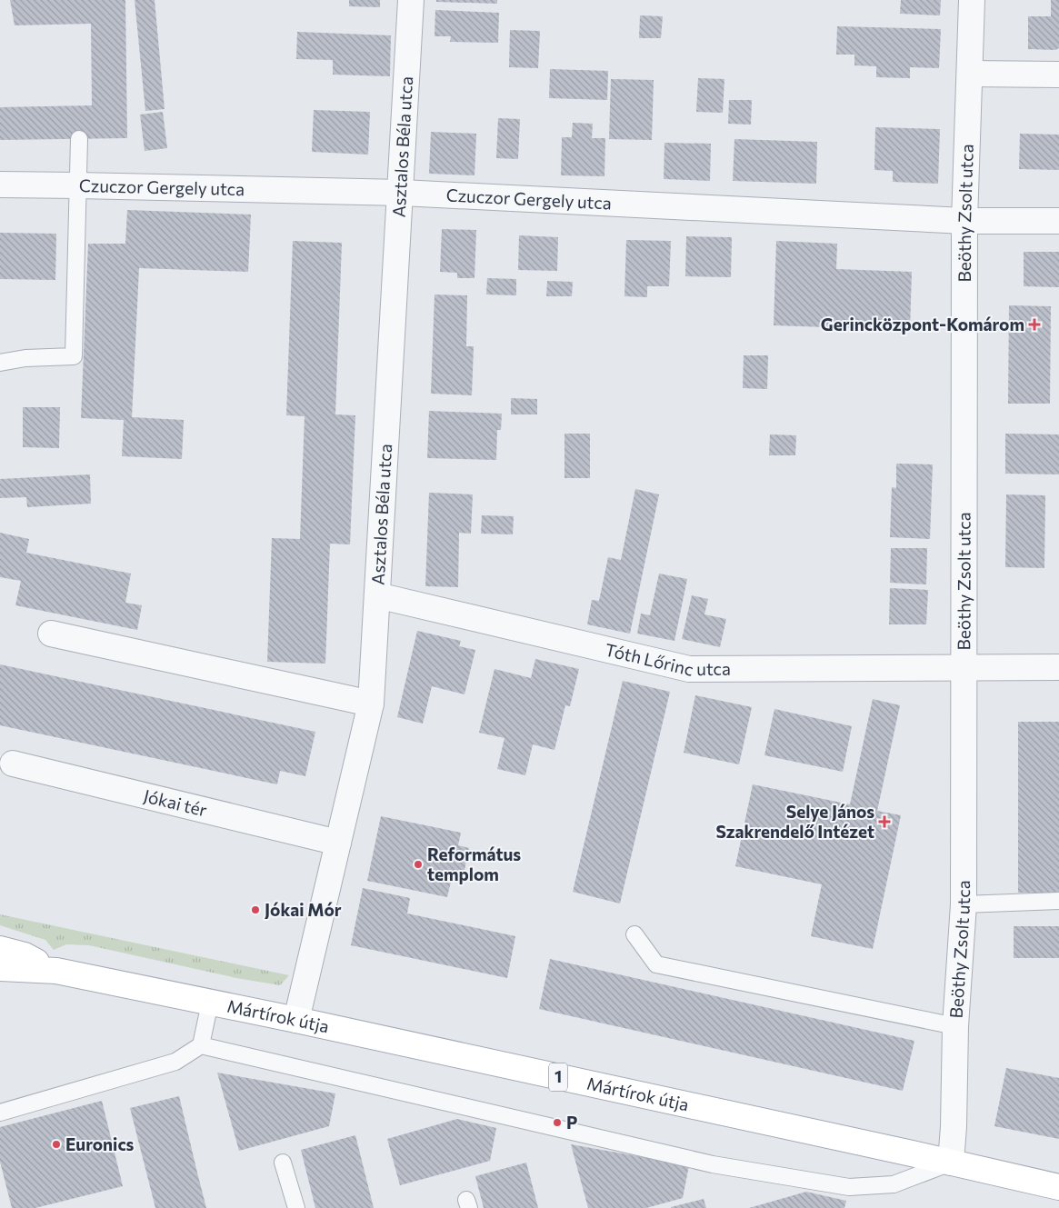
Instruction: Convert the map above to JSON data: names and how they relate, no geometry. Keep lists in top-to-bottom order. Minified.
{"streets":{"main road":["Mártírok útja","1"],"street":["Asztalos Béla utca","Czuczor Gergely utca","Beöthy Zsolt utca","Tóth Lőrinc utca","Jókai tér"]},"crossings":[["Asztalos Béla utca","Czuczor Gergely utca"],["Asztalos Béla utca","Tóth Lőrinc utca"],["Asztalos Béla utca","Jókai tér"],["Asztalos Béla utca","Mártírok útja"],["Czuczor Gergely utca","Beöthy Zsolt utca"],["Beöthy Zsolt utca","Tóth Lőrinc utca"],["Beöthy Zsolt utca","Mártírok útja"]],"places":{"health":["Gerincközpont-Komárom","Selye János Szakrendelő Intézet"],"other":["Református templom","Jókai Mór","P","Euronics"]}}
